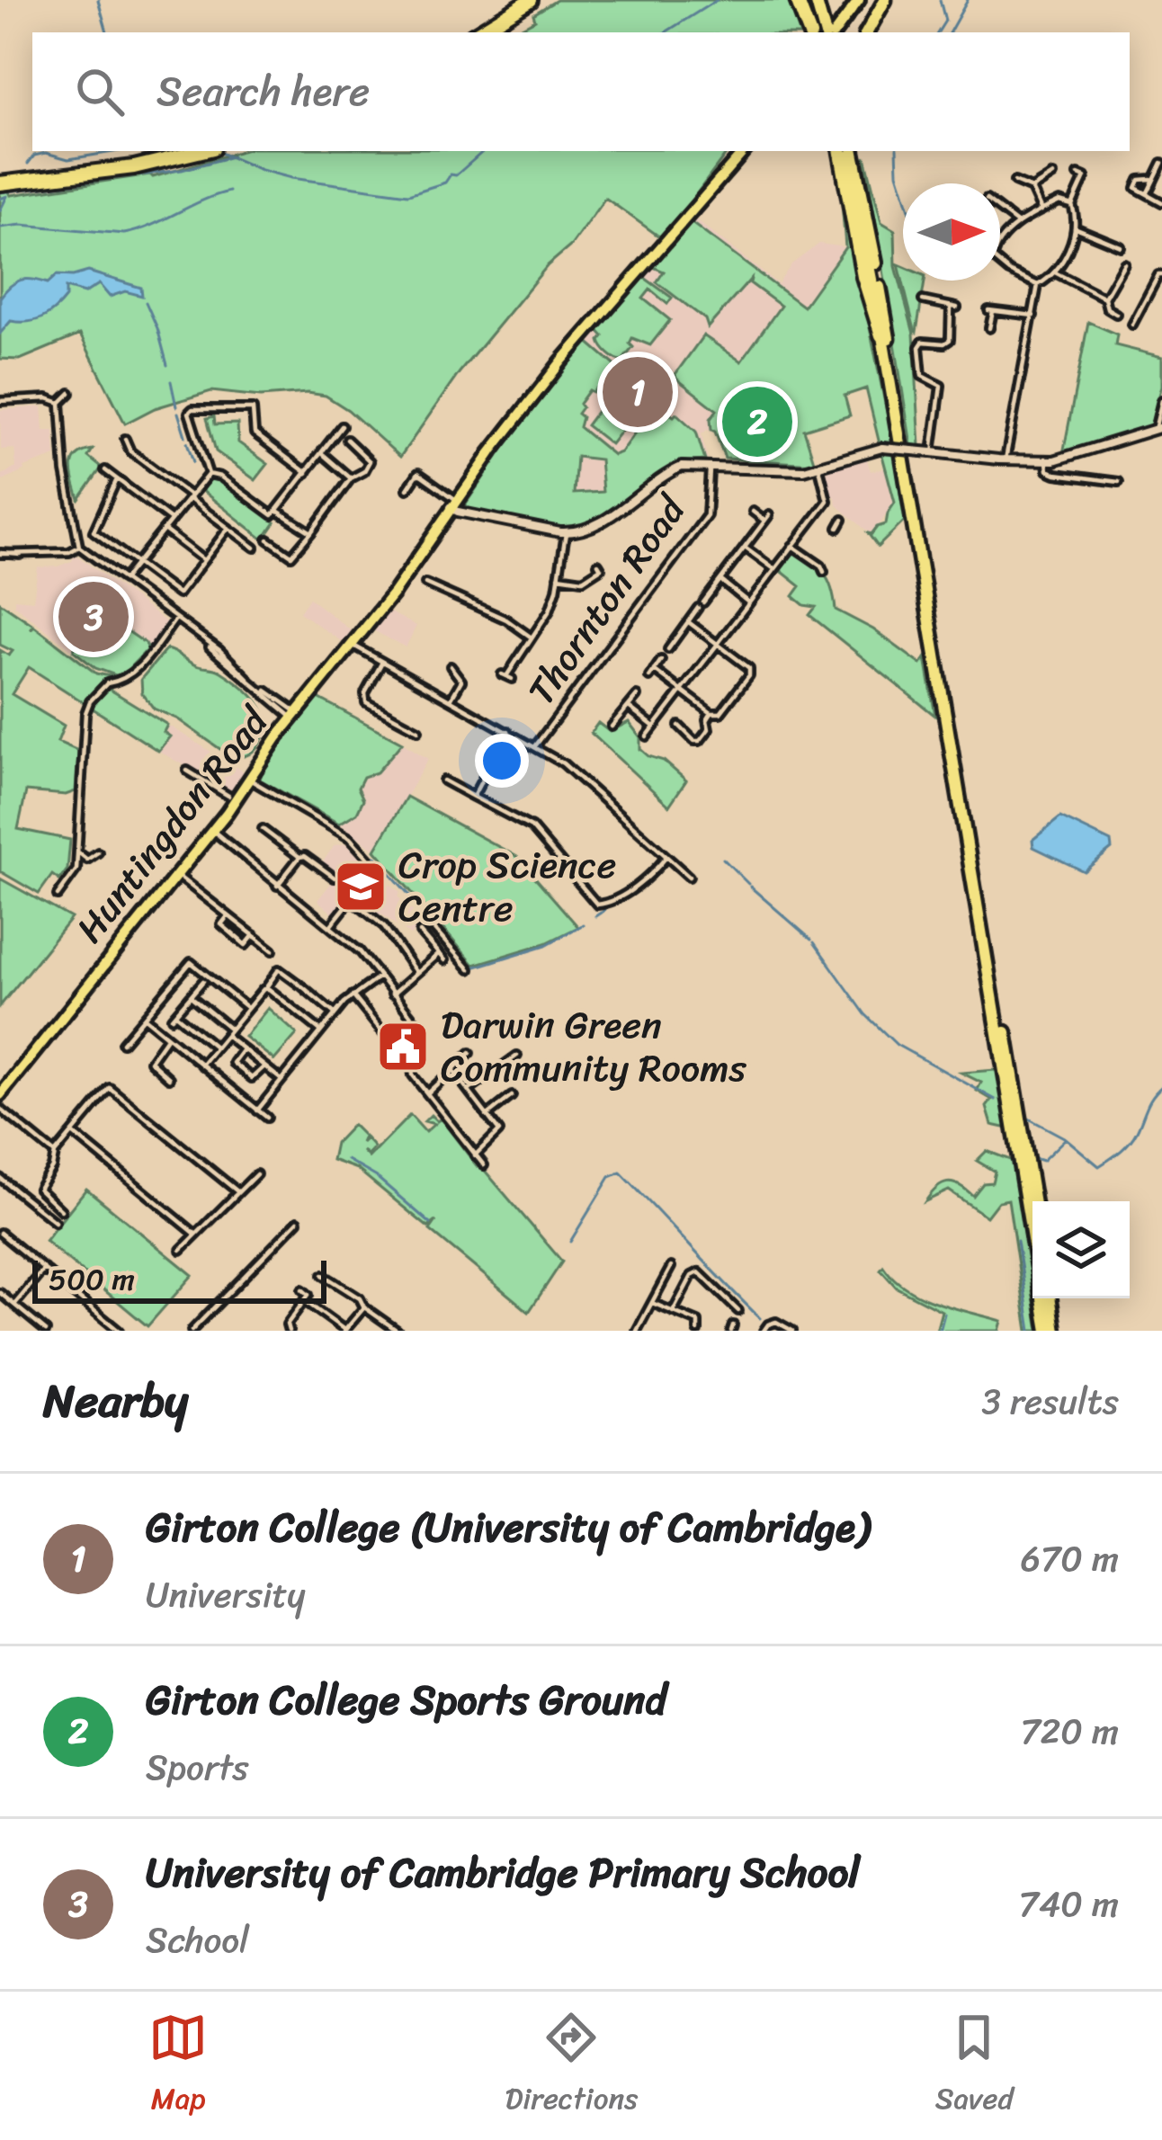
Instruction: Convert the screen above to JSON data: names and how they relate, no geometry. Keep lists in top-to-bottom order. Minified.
{"streets":{"main road":["Huntingdon Road"],"street":["Thornton Road"]},"crossings":[["Thornton Road","Huntingdon Road"]],"places":{"school or university":["Crop Science Centre"],"public building":["Darwin Green Community Rooms"]},"scale_bar":"500 m","north":"right","page":{"search":"Search here","pins":["1","2","3"],"scale":"500 m","heading":["Nearby","3 results"],"list":[{"mark":"1","name":"Girton College (University of Cambridge)","note":"University","value":"670 m"},{"mark":"2","name":"Girton College Sports Ground","note":"Sports","value":"720 m"},{"mark":"3","name":"University of Cambridge Primary School","note":"School","value":"740 m"}],"nav":["Map","Directions","Saved"]}}
